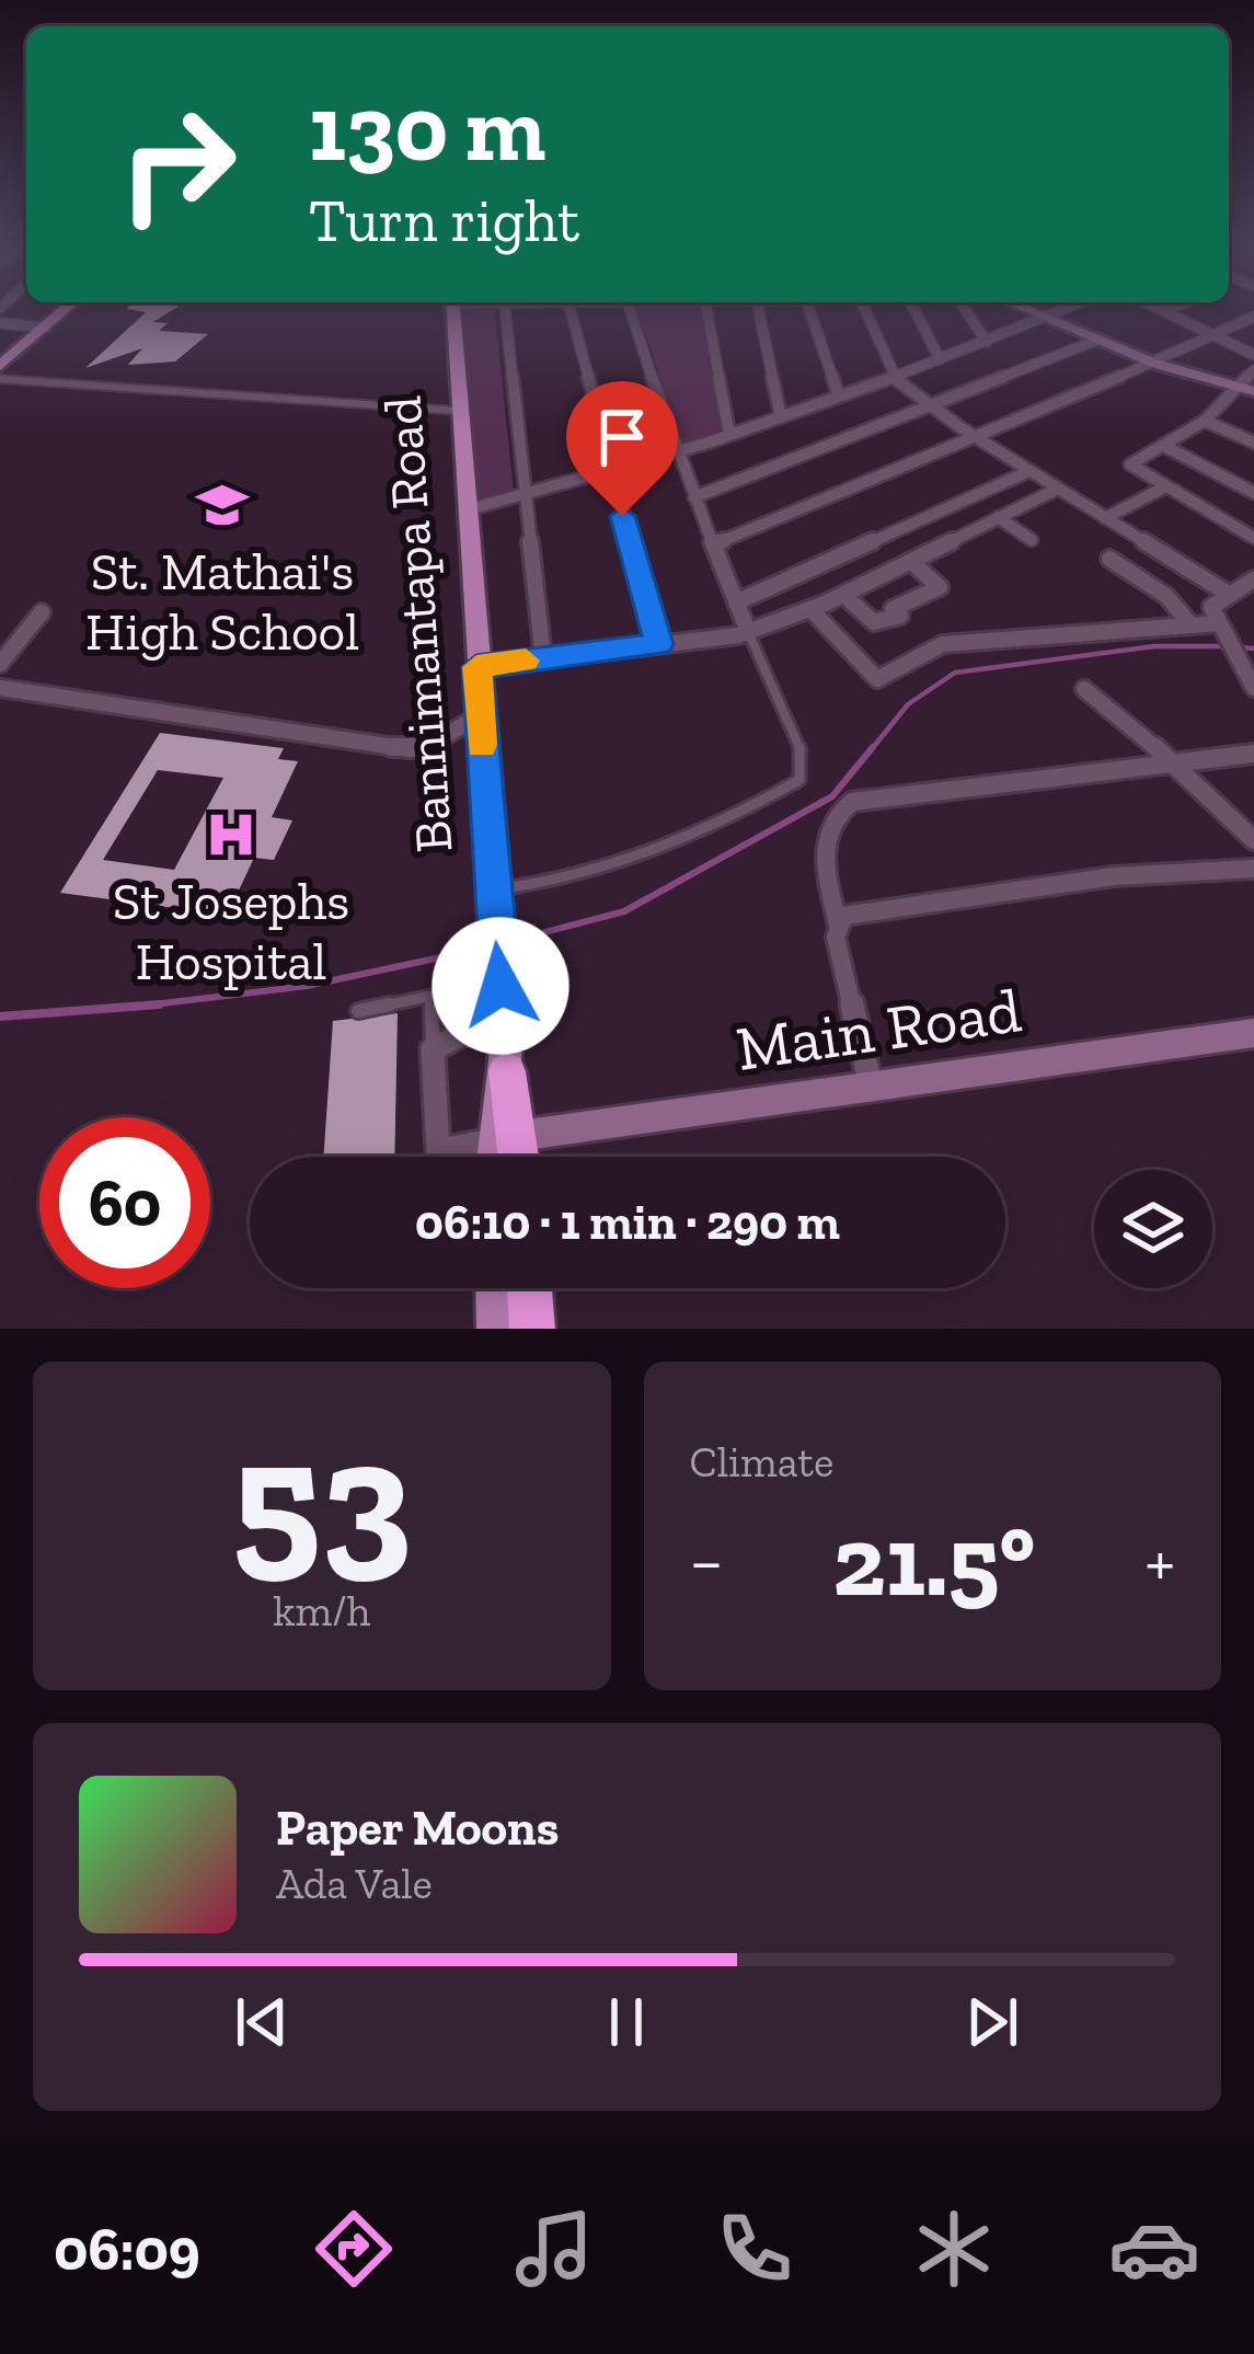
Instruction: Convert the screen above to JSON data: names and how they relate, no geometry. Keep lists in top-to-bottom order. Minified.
{"streets":{"highway":["Bannimantapa Road"],"street":["Main Road"]},"crossings":[["Bannimantapa Road","Main Road"]],"places":{"school or university":["St. Mathai's High School"],"hospital":["St Josephs Hospital"]},"page":{"turn":["130 m","Turn right"],"limit":"60","trip":"06:10 · 1 min · 290 m","tile":[["53","km/h"],"Climate"],"heat":["−","21.5°","+"],"song":["Paper Moons","Ada Vale"],"tabs":"06:09"}}
